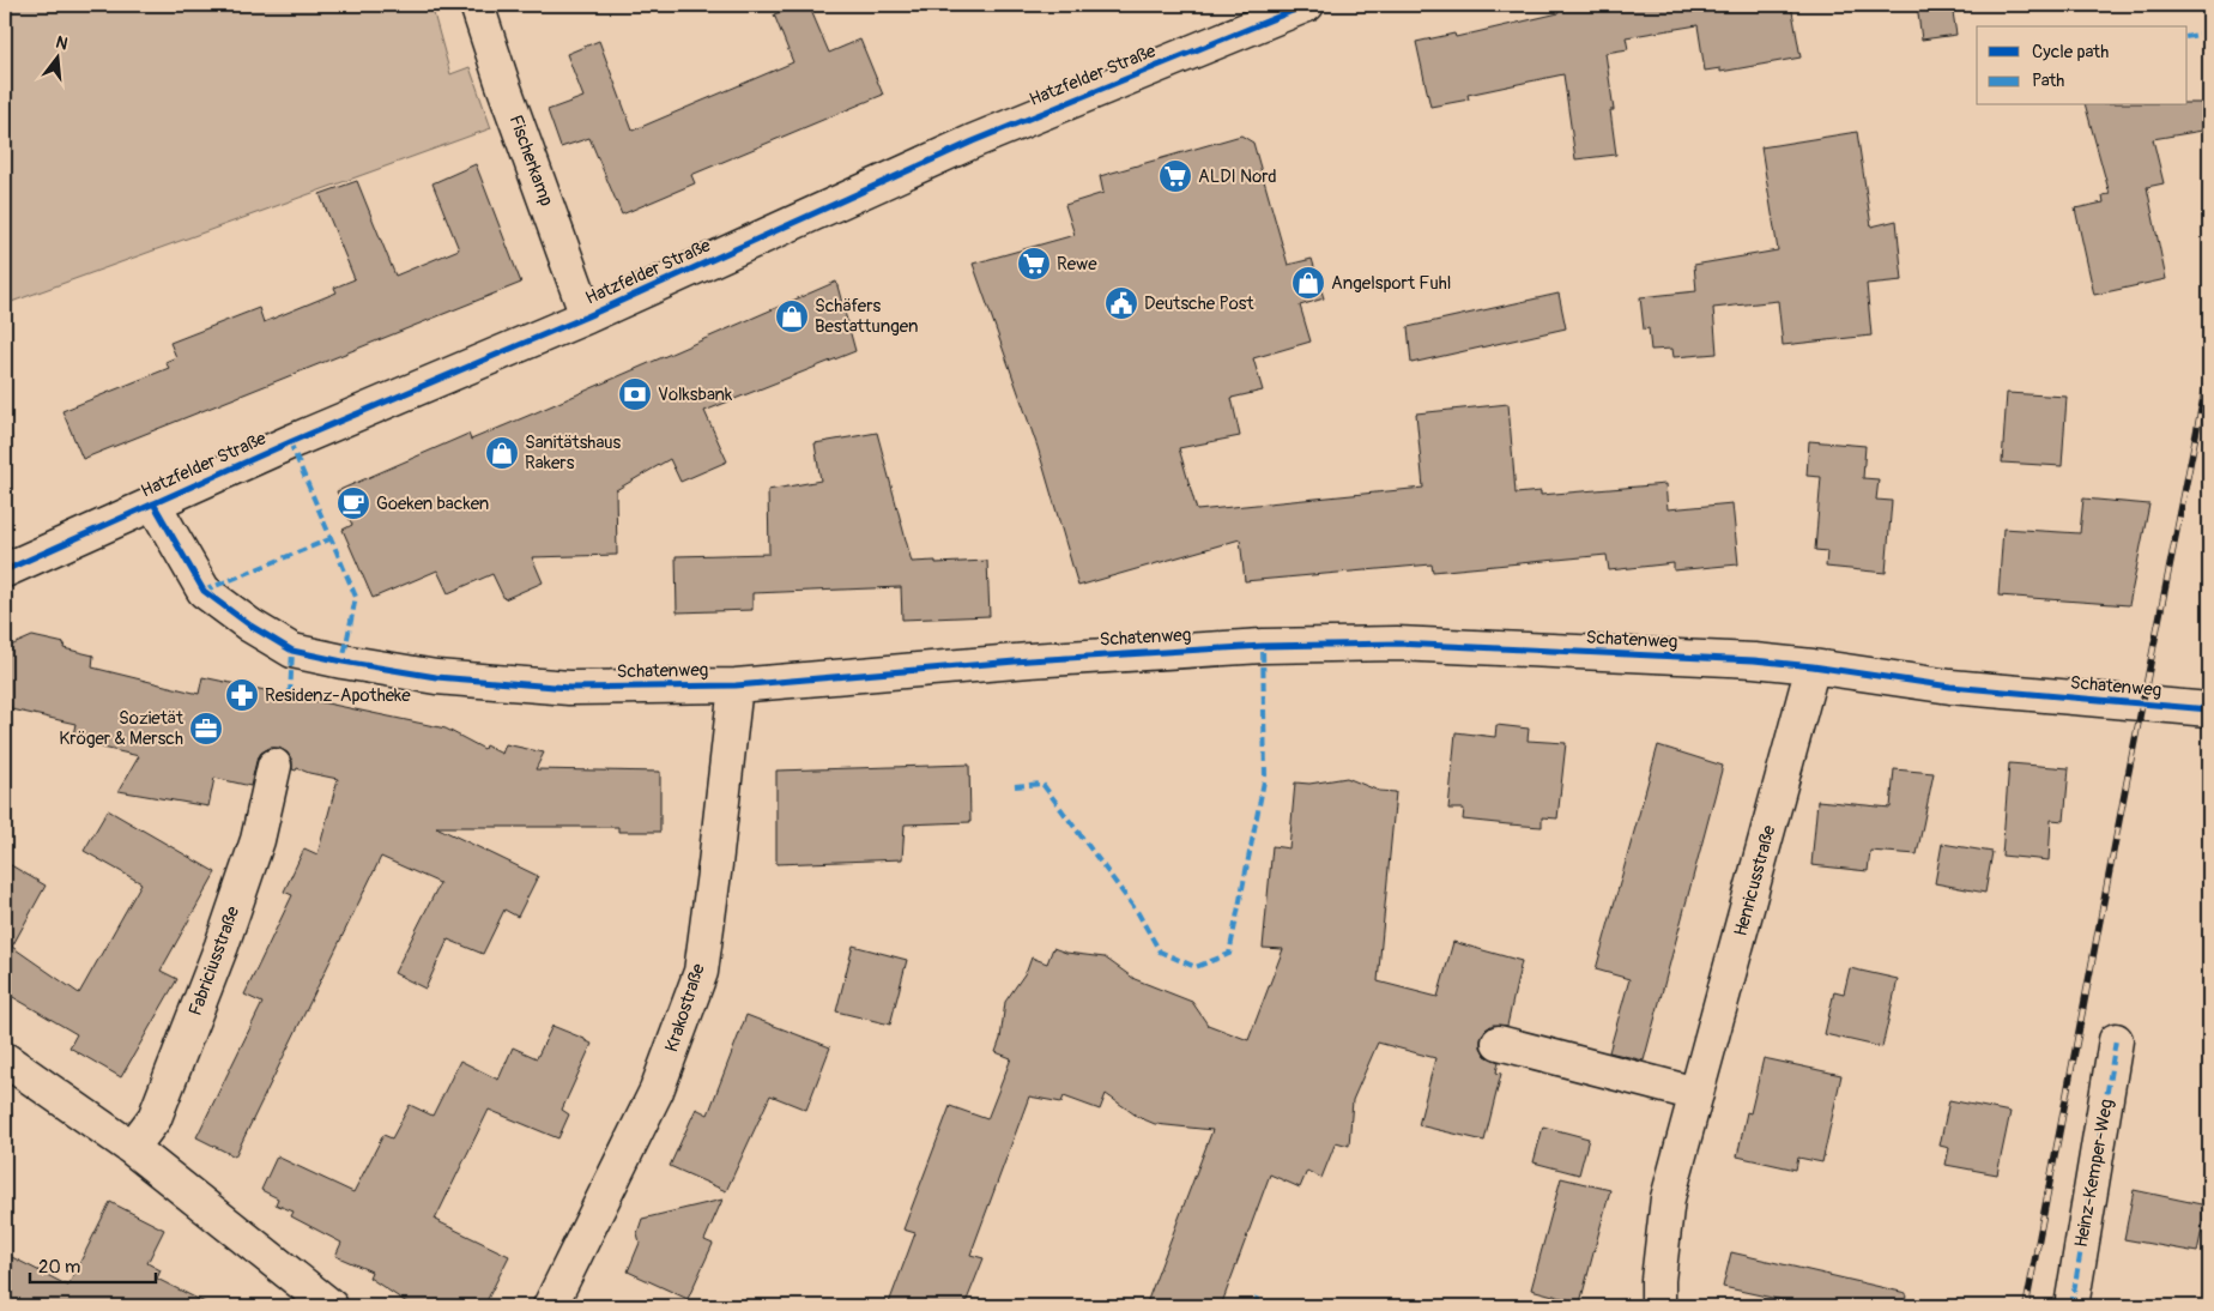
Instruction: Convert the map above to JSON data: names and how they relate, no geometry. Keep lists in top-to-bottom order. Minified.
{"streets":{"street":["Hatzfelder Straße","Fischerkamp","Schatenweg","Henricusstraße","Fabriciusstraße","Krakostraße","Heinz-Kemper-Weg"]},"crossings":[["Hatzfelder Straße","Fischerkamp"],["Hatzfelder Straße","Schatenweg"],["Schatenweg","Henricusstraße"],["Schatenweg","Krakostraße"]],"places":{"supermarket":["ALDI Nord","Rewe"],"shop":["Angelsport Fuhl","Schäfers Bestattungen","Sanitätshaus Rakers"],"public building":["Deutsche Post"],"bank":["Volksbank"],"cafe":["Goeken backen"],"pharmacy":["Residenz-Apotheke"],"office":["Sozietät Kröger & Mersch"]},"legend":["Cycle path","Path"],"scale_bar":"20 m","north":"top"}
